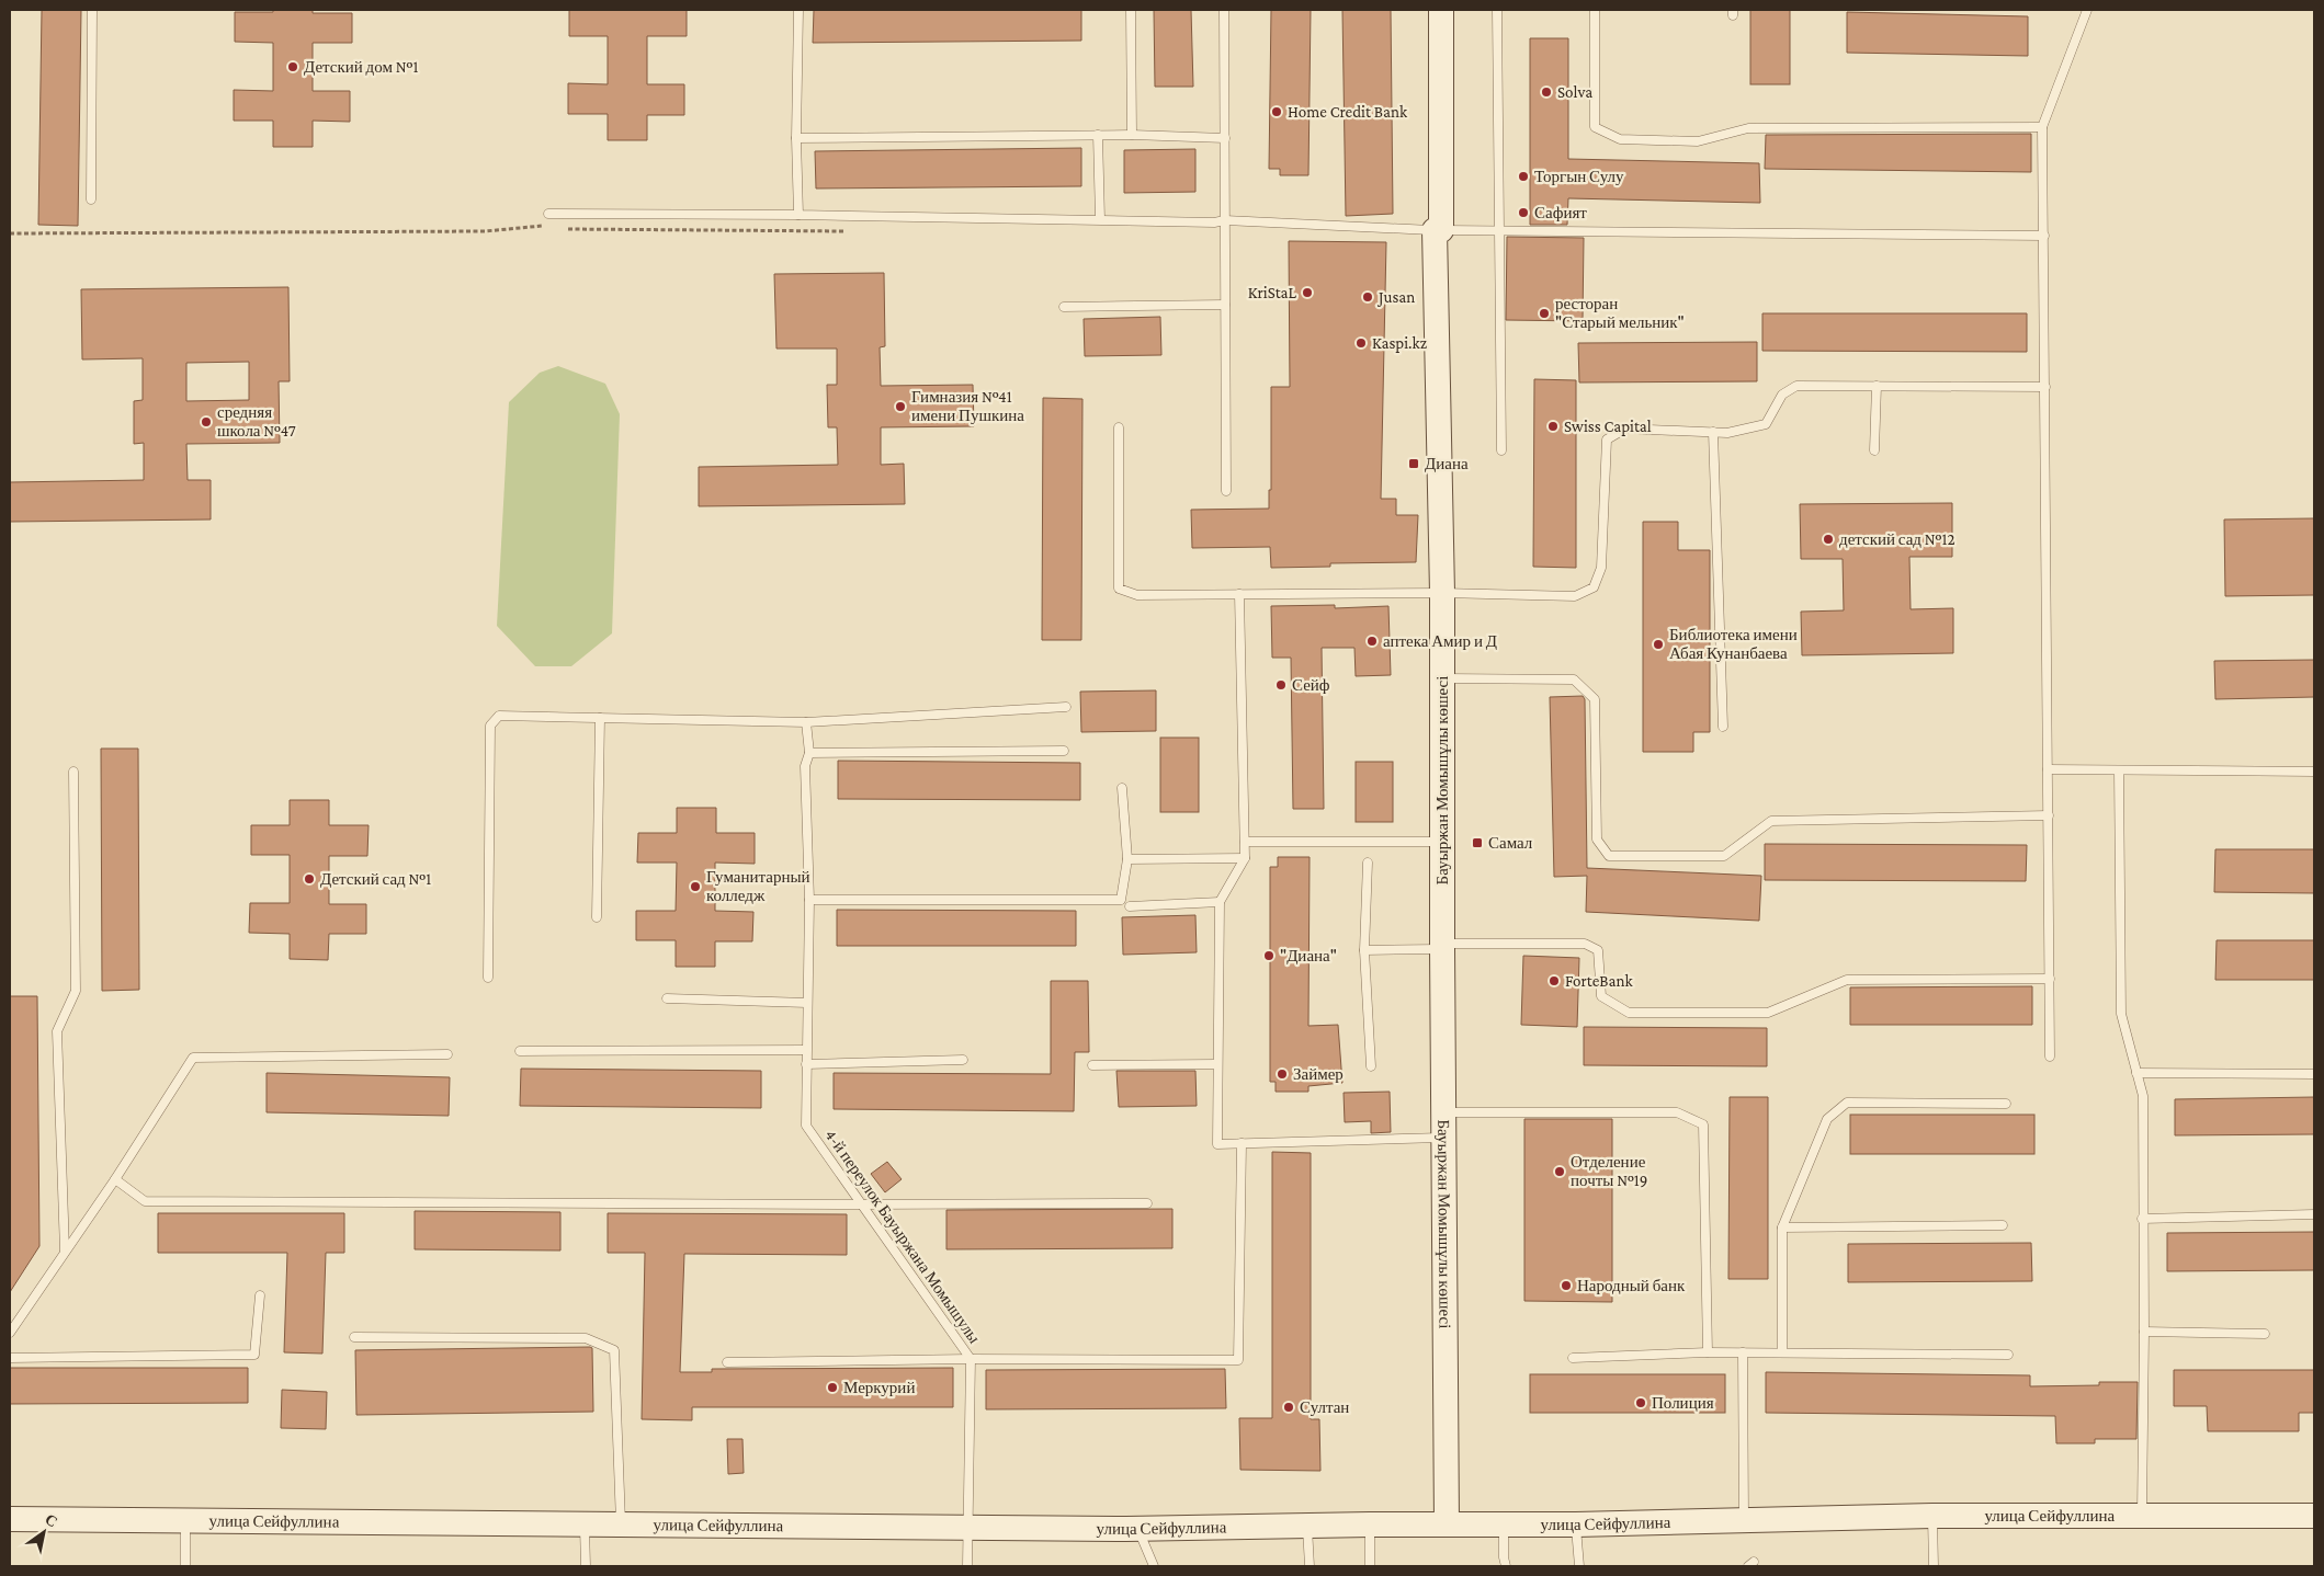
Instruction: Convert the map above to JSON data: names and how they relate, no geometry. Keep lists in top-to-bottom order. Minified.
{"streets":{"street":["Бауыржан Момышұлы көшесі","улица Сейфуллина"],"lane":["4-й переулок Бауыржана Момышулы"]},"crossings":[["Бауыржан Момышұлы көшесі","улица Сейфуллина"],["4-й переулок Бауыржана Момышулы","улица Сейфуллина"]],"places":{"other":["Детский дом №1","Solva","Home Credit Bank","Торгын Сулу","Сафият","KriStaL","Jusan","ресторан \"Старый мельник\"","Kaspi.kz","Гимназия №41 имени Пушкина","средняя школа №47","Swiss Capital","детский сад №12","аптека Амир и Д","Библиотека имени Абая Кунанбаева","Сейф","Детский сад №1","Гуманитарный колледж","\"Диана\"","ForteBank","Займер","Отделение почты №19","Народный банк","Меркурий","Полиция","Султан"],"transit":["Диана","Самал"]},"north":"top right"}
